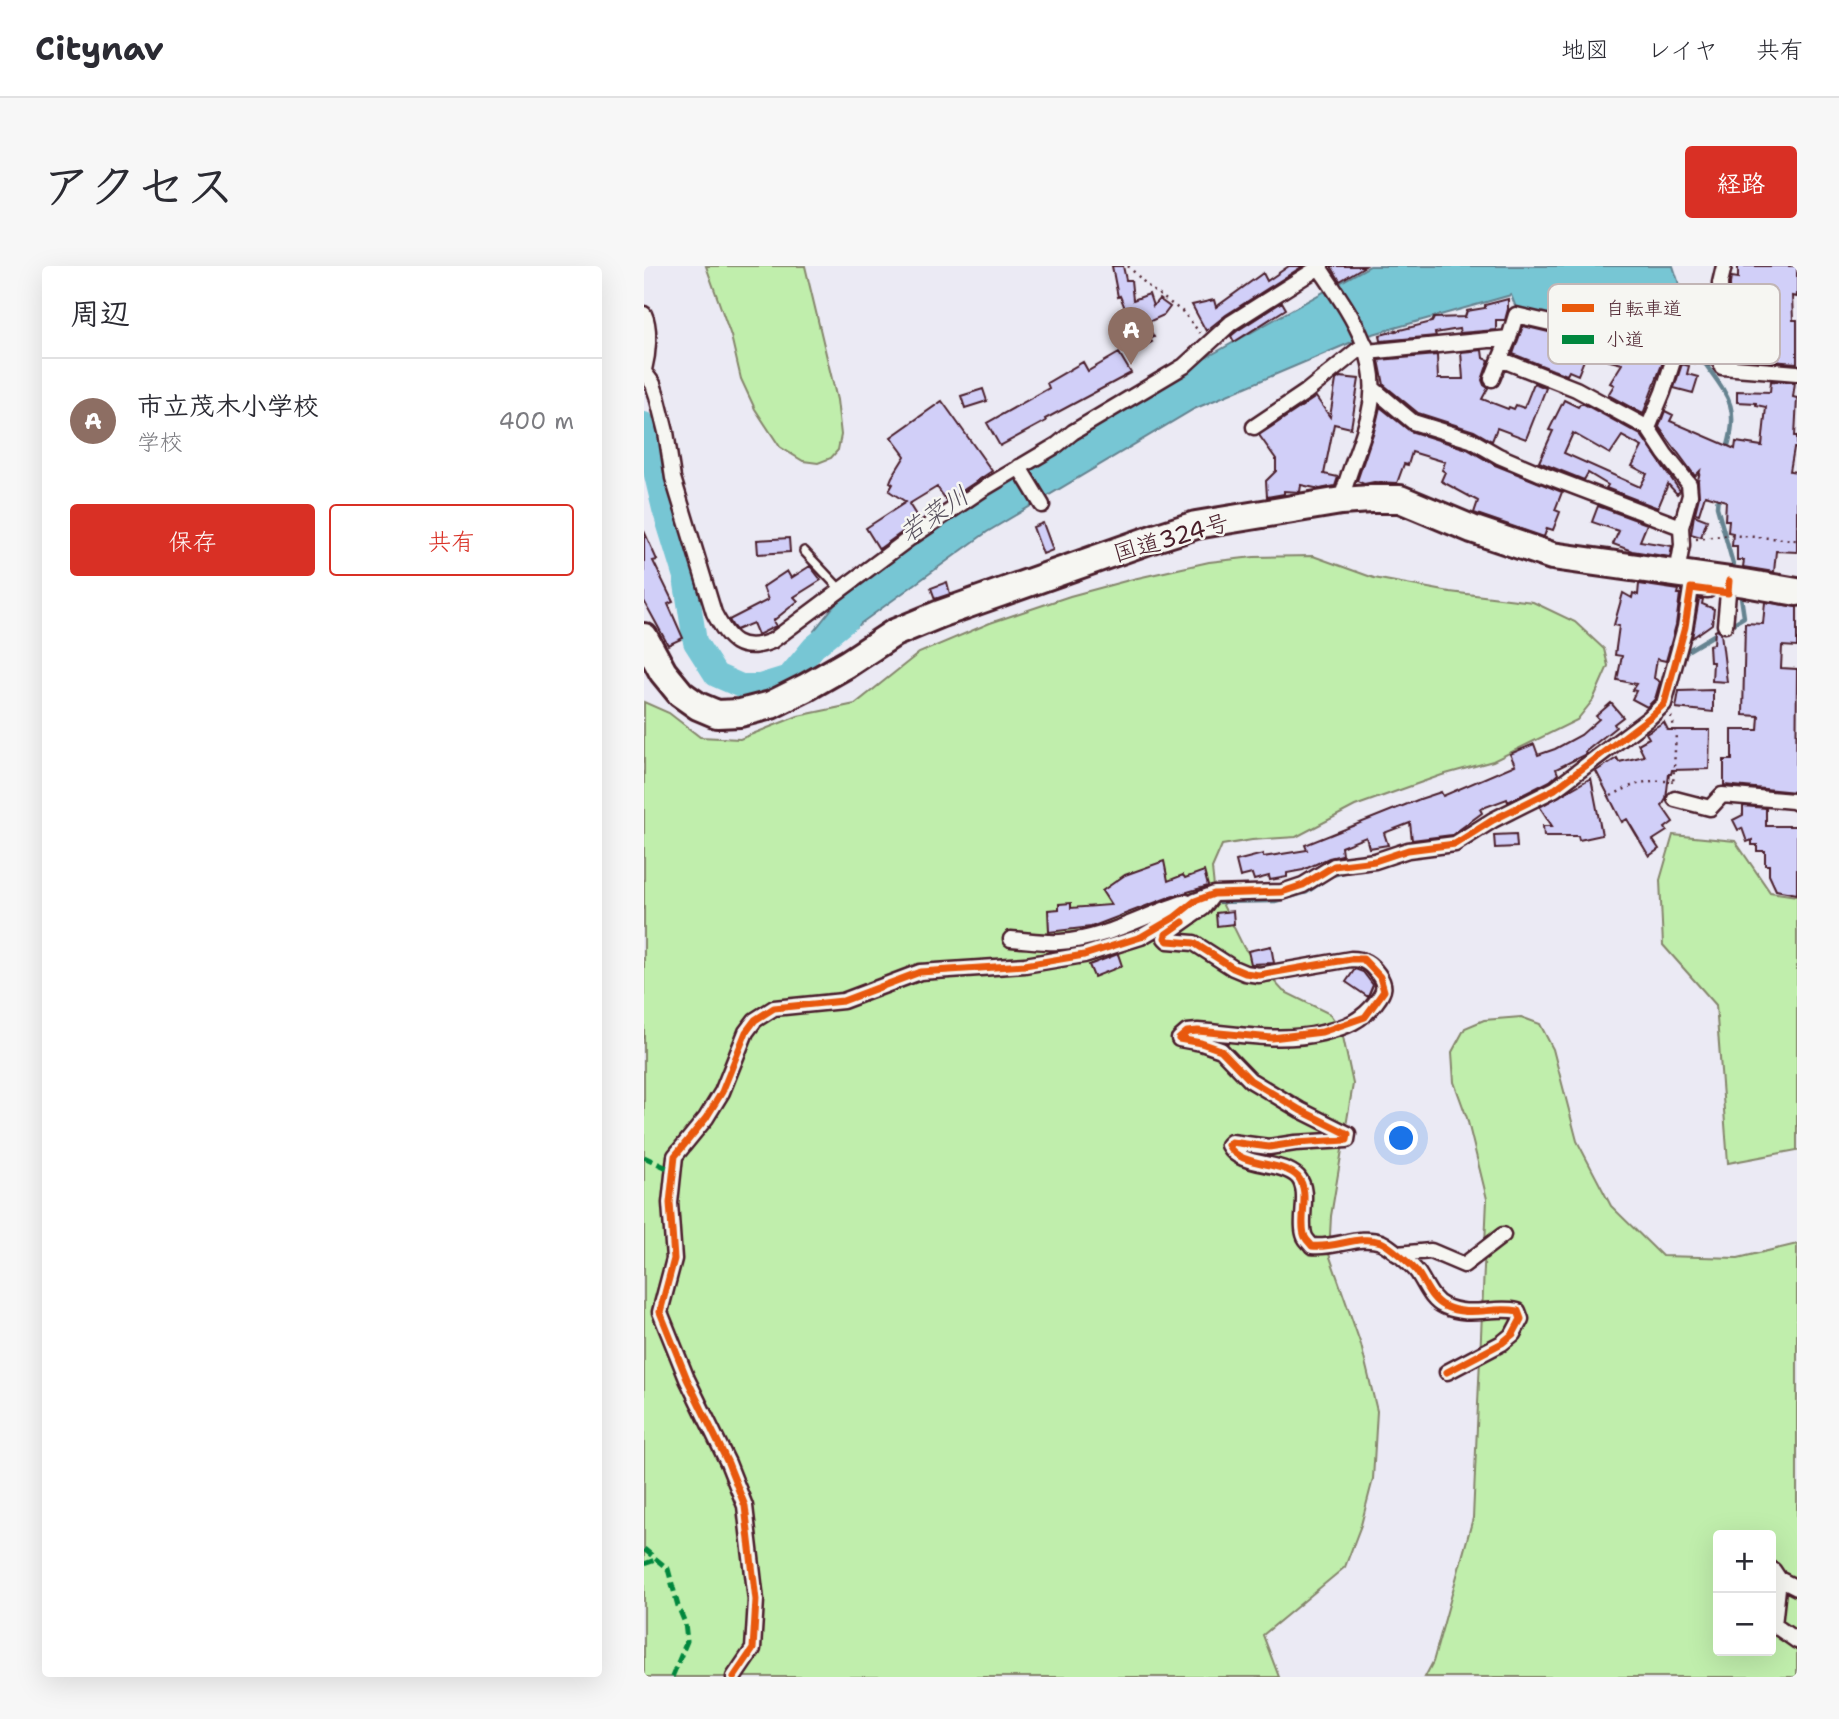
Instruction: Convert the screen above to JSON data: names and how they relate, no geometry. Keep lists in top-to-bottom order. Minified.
{"streets":{"highway":["国道324号"]},"water":["若菜川"],"legend":["自転車道","小道"],"page":{"header":"Citynav","nav":["地図","レイヤ","共有"],"title":"アクセス","buttons":["経路",["保存","共有"]],"heading":"周辺","pins":"A","list":[{"mark":"A","name":"市立茂木小学校","note":"学校","value":"400 m"}],"map_buttons":["+","−"]}}
